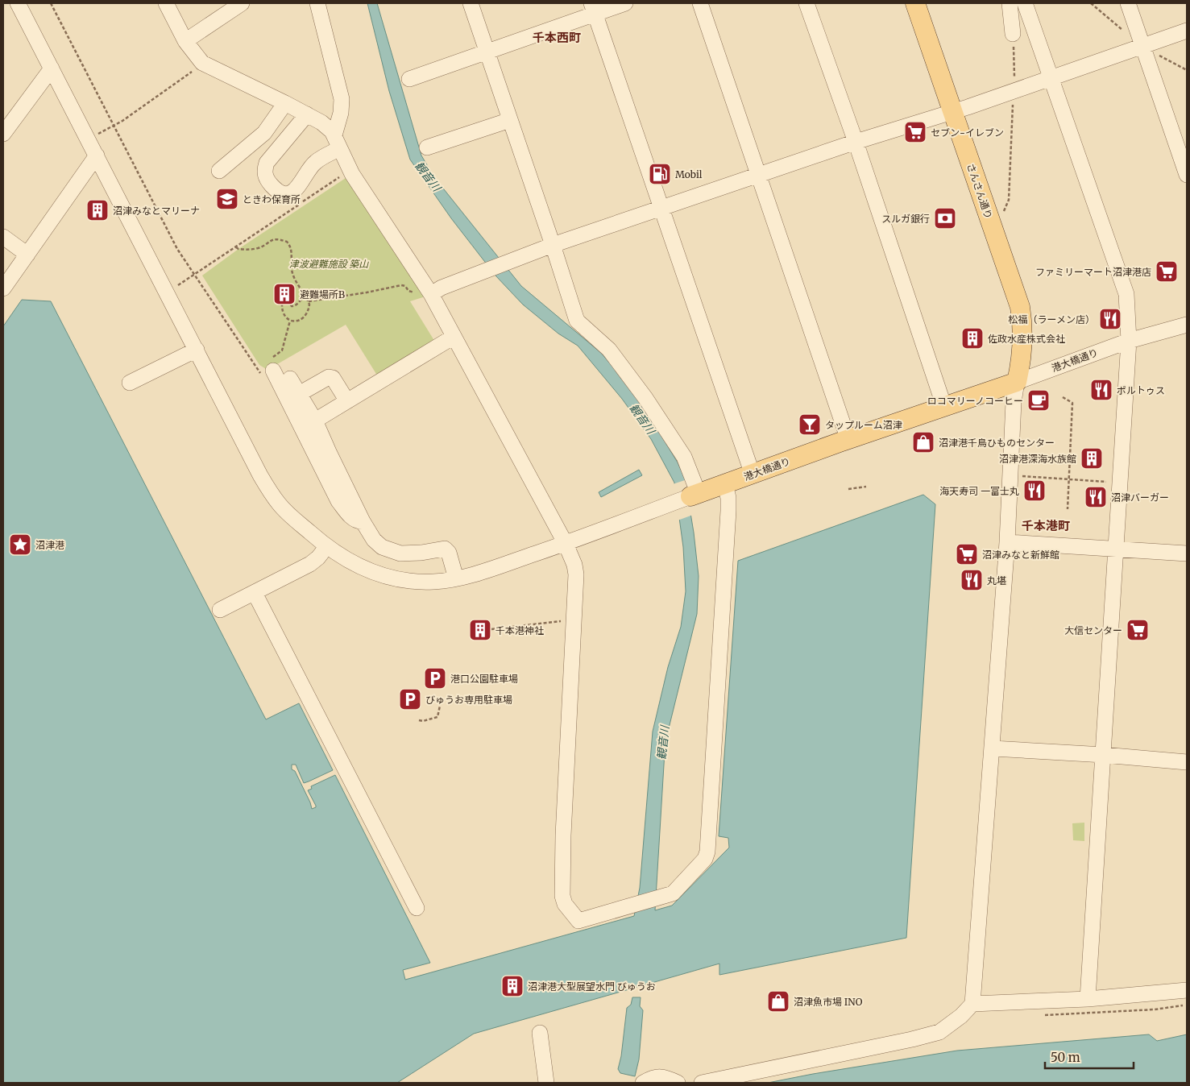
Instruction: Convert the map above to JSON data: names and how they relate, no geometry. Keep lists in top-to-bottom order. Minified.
{"streets":{"main road":["さんさん通り","港大橋通り"]},"crossings":[["さんさん通り","港大橋通り"]],"districts":["千本西町","千本港町"],"water":["観音川"],"parks":["津波避難施設 築山"],"places":{"supermarket":["セブン-イレブン","ファミリーマート沼津港店","沼津みなと新鮮館","大信センター"],"fuel station":["Mobil"],"school or university":["ときわ保育所"],"building":["沼津みなとマリーナ","避難場所B","佐政水産株式会社","沼津港深海水族館","千本港神社","沼津港大型展望水門 びゅうお"],"bank":["スルガ銀行"],"restaurant":["松福（ラーメン店）","ポルトゥス","海天寿司 一富士丸","沼津バーガー","丸堪"],"cafe":["ロコマリーノコーヒー"],"bar":["タップルーム沼津"],"shop":["沼津港千鳥ひものセンター","沼津魚市場 INO"],"place":["沼津港"],"parking":["港口公園駐車場","びゅうお専用駐車場"]},"scale_bar":"50 m"}
